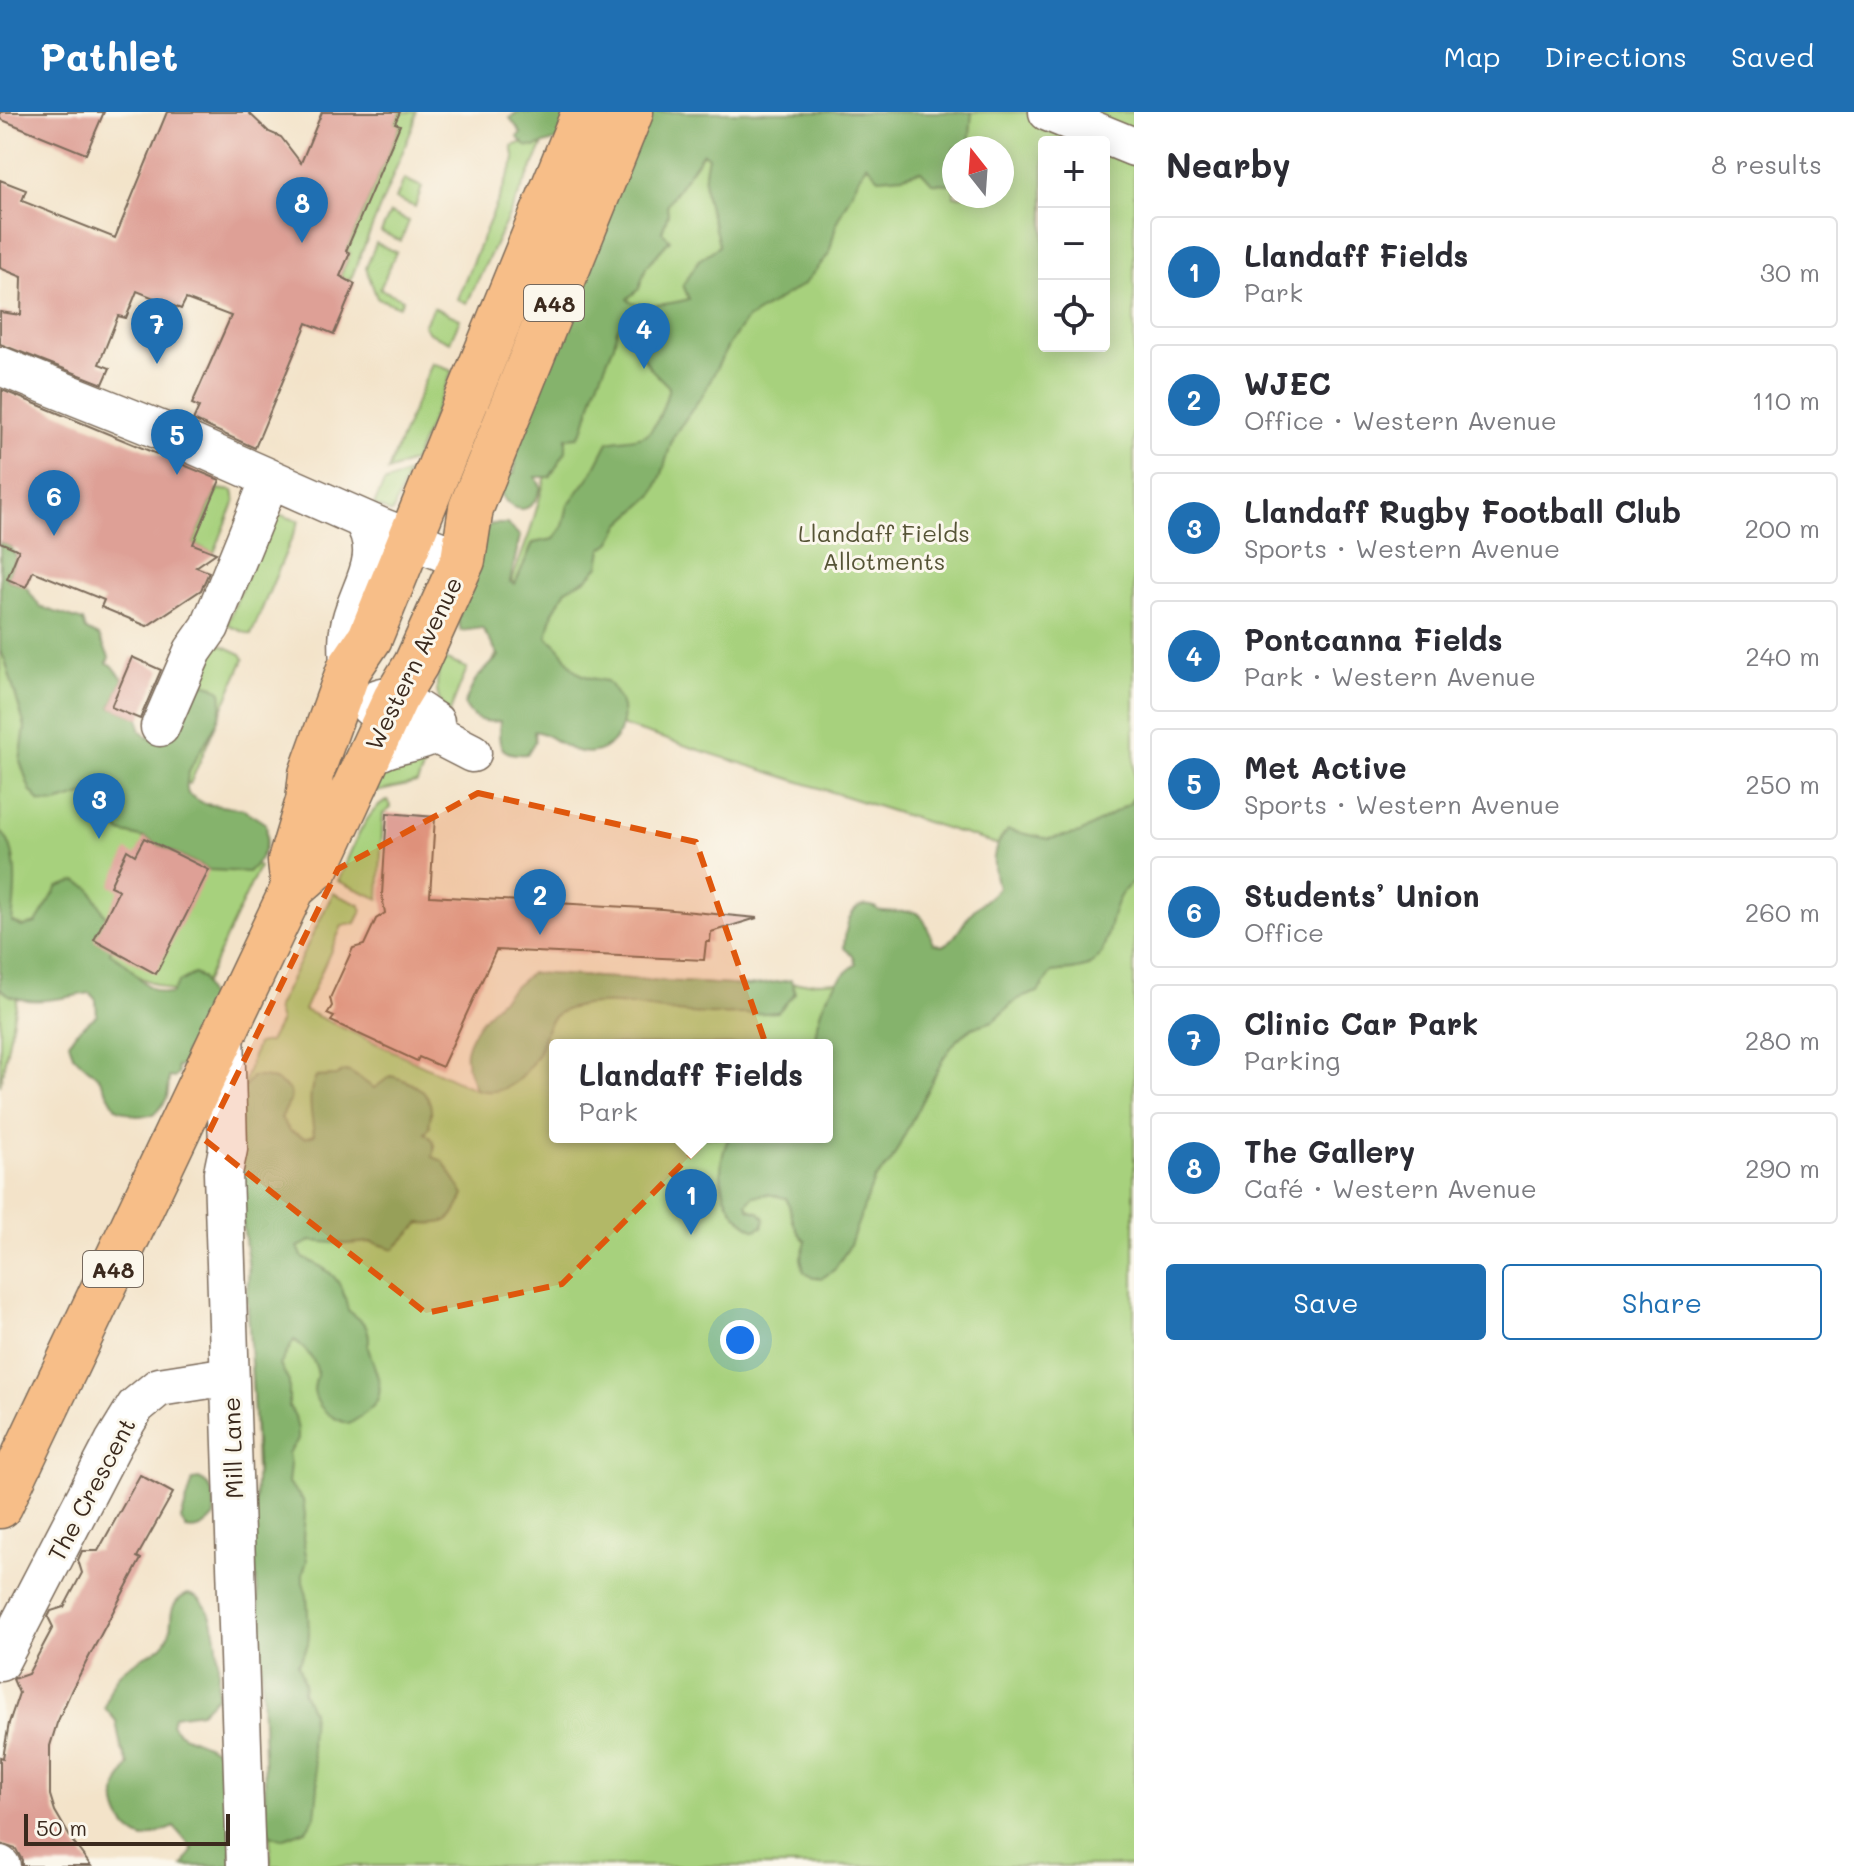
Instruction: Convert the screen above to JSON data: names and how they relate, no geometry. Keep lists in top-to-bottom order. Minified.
{"streets":{"highway":["A48","Western Avenue"],"street":["Mill Lane","The Crescent"]},"crossings":[["Western Avenue","Mill Lane"],["Mill Lane","The Crescent"]],"parks":["Llandaff Fields Allotments"],"scale_bar":"50 m","north":"top","page":{"header":"Pathlet","nav":["Map","Directions","Saved"],"heading":["Nearby","8 results"],"map_buttons":["+","−"],"pins":["8","7","4","5","6","3","2","1"],"list":[{"mark":"1","name":"Llandaff Fields","note":"Park","value":"30 m"},{"mark":"2","name":"WJEC","note":"Office · Western Avenue","value":"110 m"},{"mark":"3","name":"Llandaff Rugby Football Club","note":"Sports · Western Avenue","value":"200 m"},{"mark":"4","name":"Pontcanna Fields","note":"Park · Western Avenue","value":"240 m"},{"mark":"5","name":"Met Active","note":"Sports · Western Avenue","value":"250 m"},{"mark":"6","name":"Students’ Union","note":"Office","value":"260 m"},{"mark":"7","name":"Clinic Car Park","note":"Parking","value":"280 m"},{"mark":"8","name":"The Gallery","note":"Café · Western Avenue","value":"290 m"}],"popup":["Llandaff Fields","Park"],"buttons":["Save","Share"],"scale":"50 m"}}
